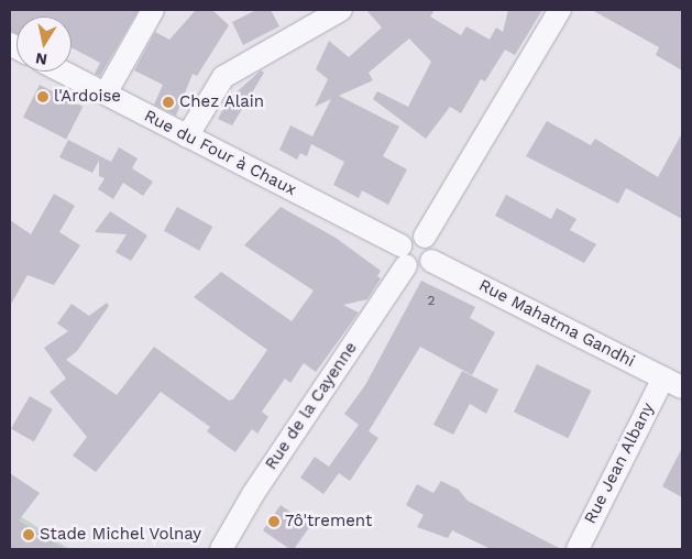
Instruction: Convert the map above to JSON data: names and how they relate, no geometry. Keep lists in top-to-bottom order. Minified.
{"streets":{"street":["Rue du Four à Chaux","Rue Mahatma Gandhi","Rue de la Cayenne","Rue Jean Albany"]},"crossings":[["Rue du Four à Chaux","Rue Mahatma Gandhi"],["Rue du Four à Chaux","Rue de la Cayenne"],["Rue Mahatma Gandhi","Rue de la Cayenne"],["Rue Mahatma Gandhi","Rue Jean Albany"]],"places":["l'Ardoise","Chez Alain","7ô'trement","Stade Michel Volnay"],"house_numbers":["2"],"north":"bottom"}
